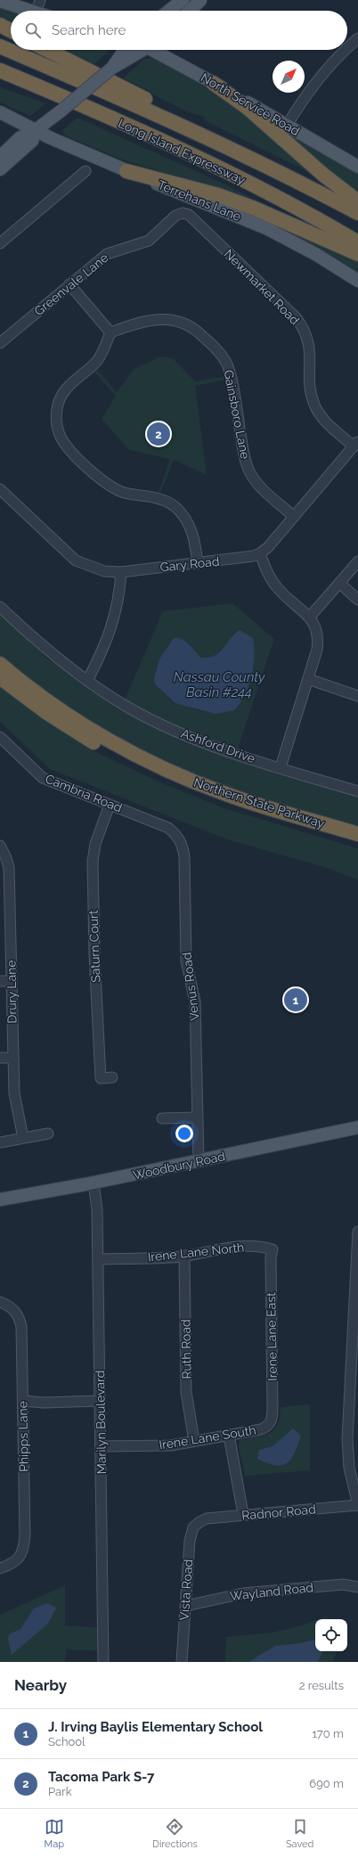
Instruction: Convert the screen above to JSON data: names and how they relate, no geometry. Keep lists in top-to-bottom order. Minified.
{"streets":{"highway":["Long Island Expressway","Northern State Parkway"],"main road":["North Service Road","Terrehans Lane","Woodbury Road"],"street":["Greenvale Lane","Newmarket Road","Gainsboro Lane","Gary Road","Ashford Drive","Cambria Road","Saturn Court","Venus Road","Drury Lane","Irene Lane North","Irene Lane East","Ruth Road","Marilyn Boulevard","Phipps Lane","Irene Lane South","Radnor Road","Vista Road","Wayland Road"]},"crossings":[["Greenvale Lane","Newmarket Road"],["Cambria Road","Saturn Court"],["Cambria Road","Venus Road"],["Venus Road","Woodbury Road"],["Woodbury Road","Marilyn Boulevard"],["Irene Lane North","Irene Lane East"],["Irene Lane North","Ruth Road"],["Irene Lane North","Marilyn Boulevard"],["Irene Lane East","Irene Lane South"],["Ruth Road","Irene Lane South"],["Marilyn Boulevard","Irene Lane South"],["Radnor Road","Vista Road"],["Vista Road","Wayland Road"]],"water":["Nassau County Basin #244"],"north":"top right","page":{"search":"Search here","pins":["2","1"],"heading":["Nearby","2 results"],"list":[{"mark":"1","name":"J. Irving Baylis Elementary School","note":"School","value":"170 m"},{"mark":"2","name":"Tacoma Park S-7","note":"Park","value":"690 m"}],"nav":["Map","Directions","Saved"]}}
